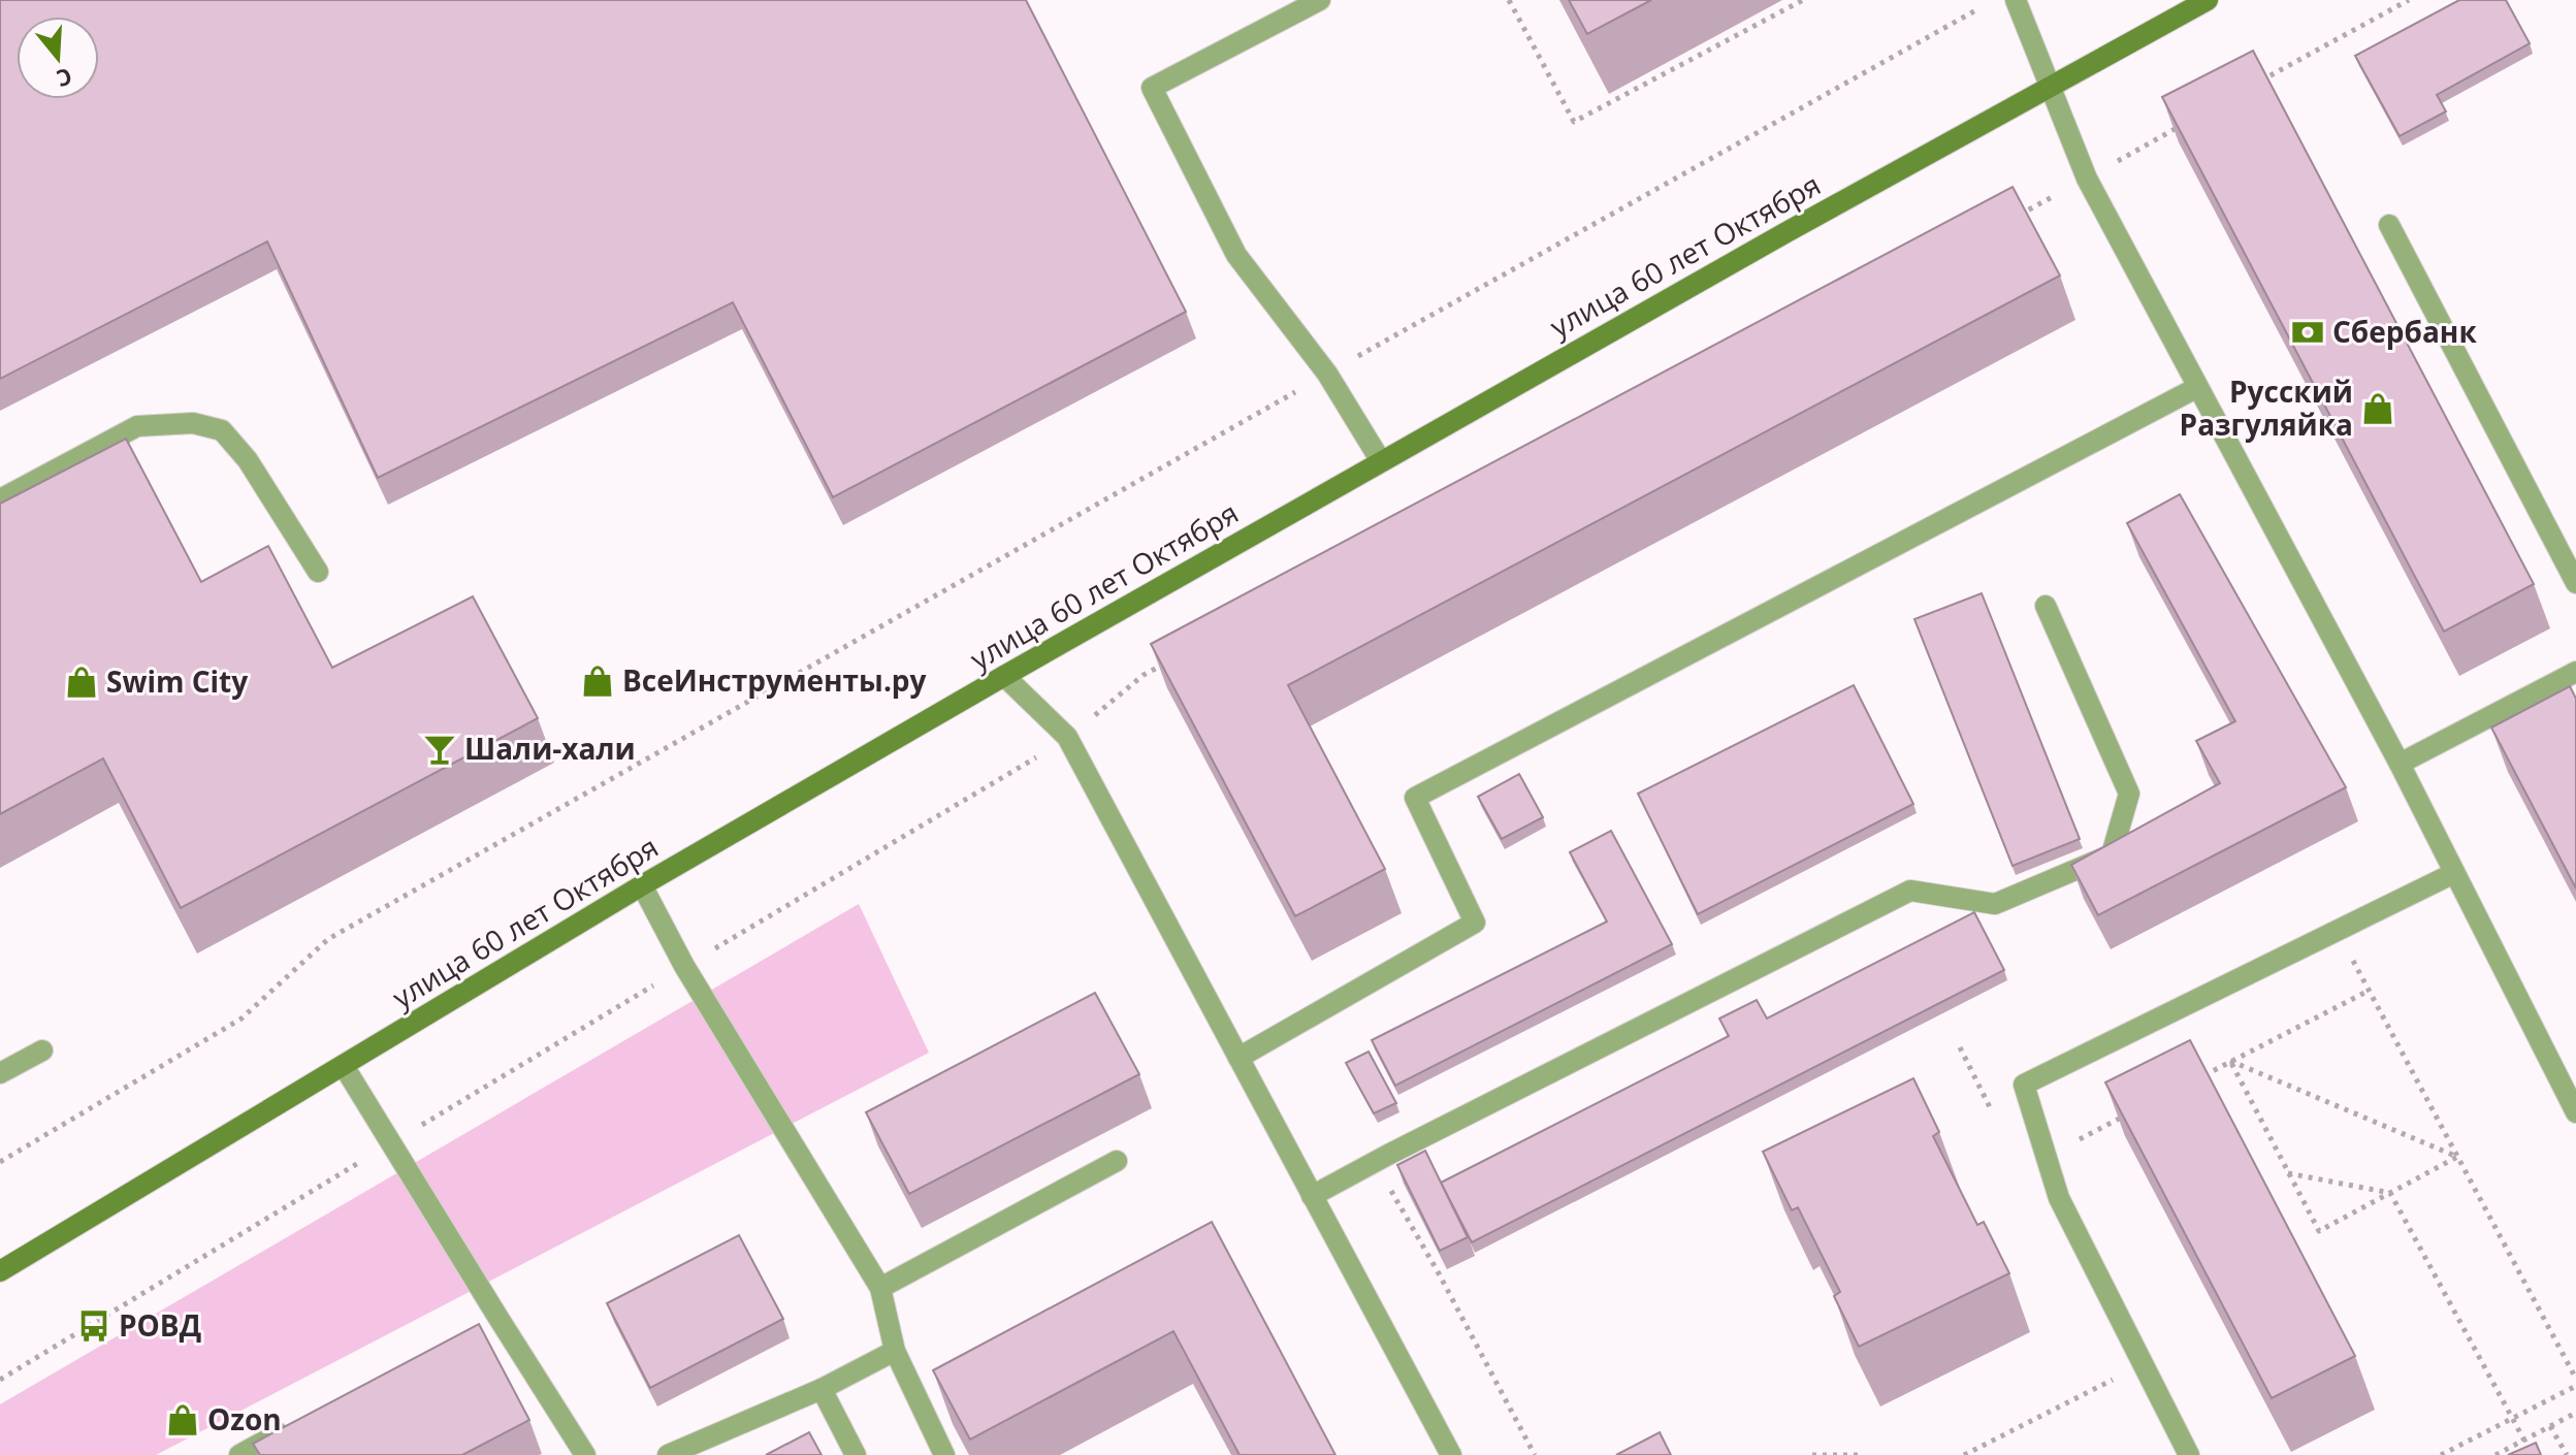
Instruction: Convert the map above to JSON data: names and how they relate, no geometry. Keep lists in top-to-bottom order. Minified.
{"streets":{"main road":["улица 60 лет Октября"]},"places":{"bank":["Сбербанк"],"shop":["Русский Разгуляйка","ВсеИнструменты.ру","Swim City","Ozon"],"bar":["Шали-хали"],"bus stop":["РОВД"]},"north":"bottom"}
